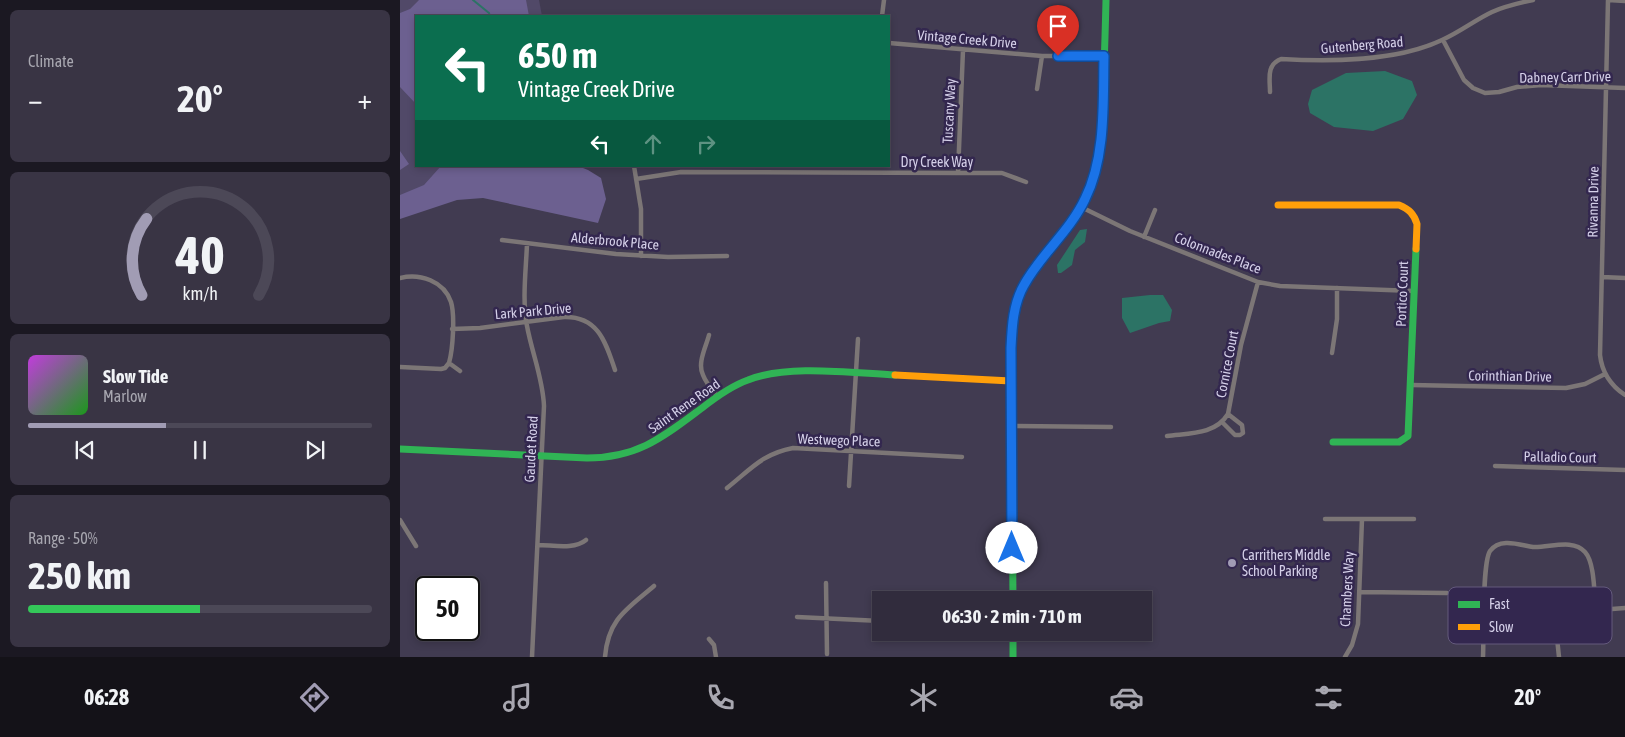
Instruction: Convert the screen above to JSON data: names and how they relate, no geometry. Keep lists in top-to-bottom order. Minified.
{"streets":{"street":["Vintage Creek Drive","Gutenberg Road","Dabney Carr Drive","Tuscany Way","Dry Creek Way","Rivanna Drive","Alderbrook Place","Colonnades Place","Portico Court","Lark Park Drive","Cornice Court","Corinthian Drive","Saint Rene Road","Westwego Place","Gaudet Road","Palladio Court","Chambers Way"]},"crossings":[["Vintage Creek Drive","Tuscany Way"],["Gutenberg Road","Dabney Carr Drive"],["Dabney Carr Drive","Rivanna Drive"],["Tuscany Way","Dry Creek Way"],["Rivanna Drive","Corinthian Drive"],["Alderbrook Place","Gaudet Road"],["Colonnades Place","Portico Court"],["Colonnades Place","Cornice Court"],["Portico Court","Corinthian Drive"],["Lark Park Drive","Gaudet Road"],["Saint Rene Road","Gaudet Road"]],"places":["Carrithers Middle School Parking"],"legend":["Fast","Slow"],"page":{"tile":["Climate",["Range · 50%","250 km"]],"turn":["650 m","Vintage Creek Drive"],"heat":["−","20°","+"],"song":["Slow Tide","Marlow"],"limit":"50","trip":"06:30 · 2 min · 710 m","tabs":["06:28","20°"],"gauge":["40","km/h"]}}
